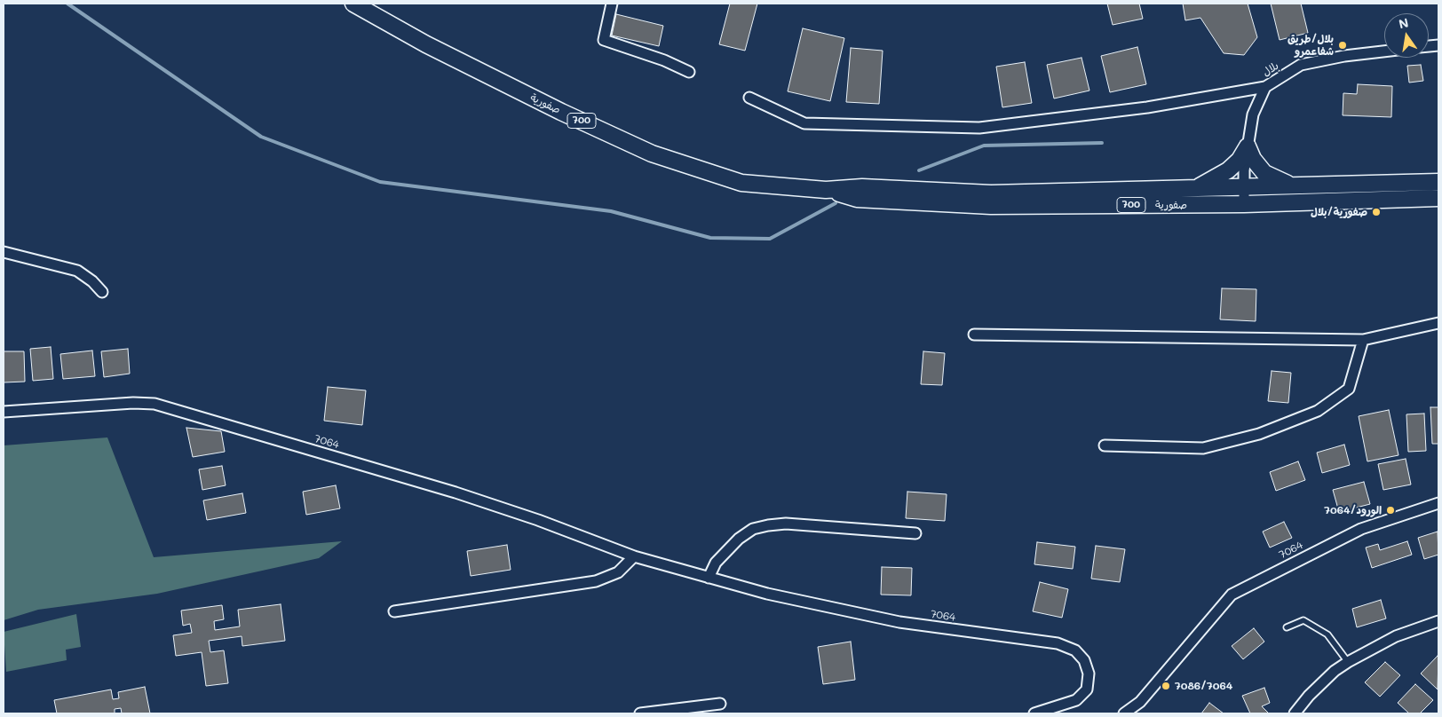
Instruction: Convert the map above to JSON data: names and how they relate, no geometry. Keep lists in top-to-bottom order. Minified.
{"streets":{"main road":["صفورية","700"],"street":["بلال","7064"]},"crossings":[["بلال","صفورية"]],"places":["بلال/طريق شفاعمرو","صفورية/بلال","الورود/7064","7086/7064"],"north":"top"}
